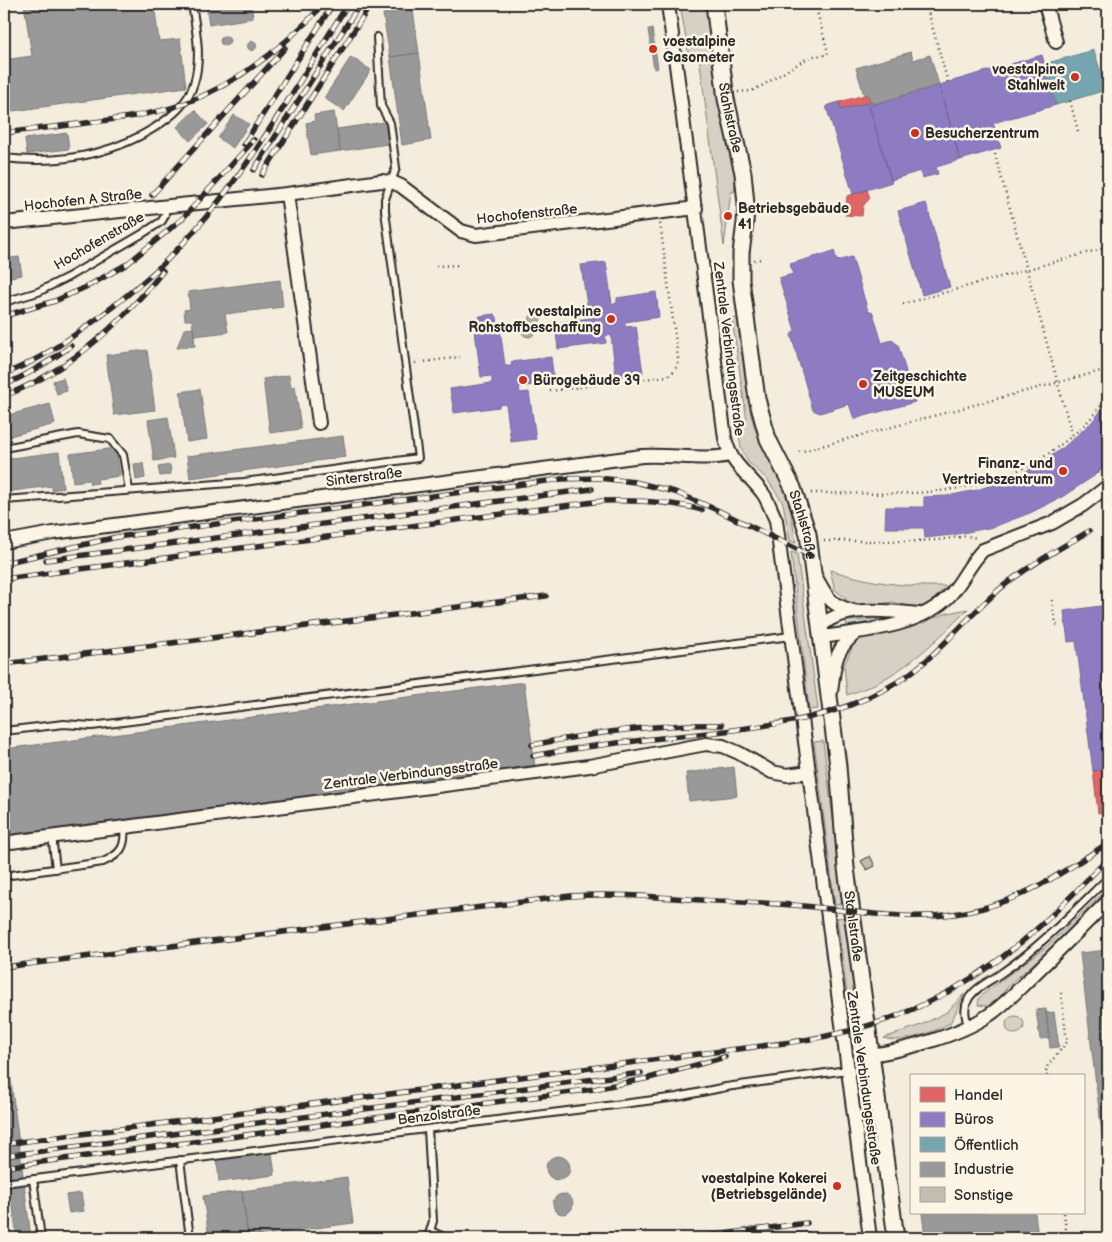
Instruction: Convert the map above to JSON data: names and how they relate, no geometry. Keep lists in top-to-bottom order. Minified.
{"streets":{"street":["Stahlstraße","Hochofen A Straße","Hochofenstraße","Zentrale Verbindungsstraße","Sinterstraße"],"lane":["Benzolstraße"]},"crossings":[["Hochofen A Straße","Hochofenstraße"],["Hochofenstraße","Zentrale Verbindungsstraße"],["Zentrale Verbindungsstraße","Sinterstraße"],["Zentrale Verbindungsstraße","Benzolstraße"]],"places":["voestalpine Gasometer","voestalpine Stahlwelt","Besucherzentrum","Betriebsgebäude 41","voestalpine Rohstoffbeschaffung","Bürogebäude 39","Zeitgeschichte MUSEUM","Finanz- und Vertriebszentrum","voestalpine Kokerei (Betriebsgelände)"],"legend":["Handel","Büros","Öffentlich","Industrie","Sonstige"]}
